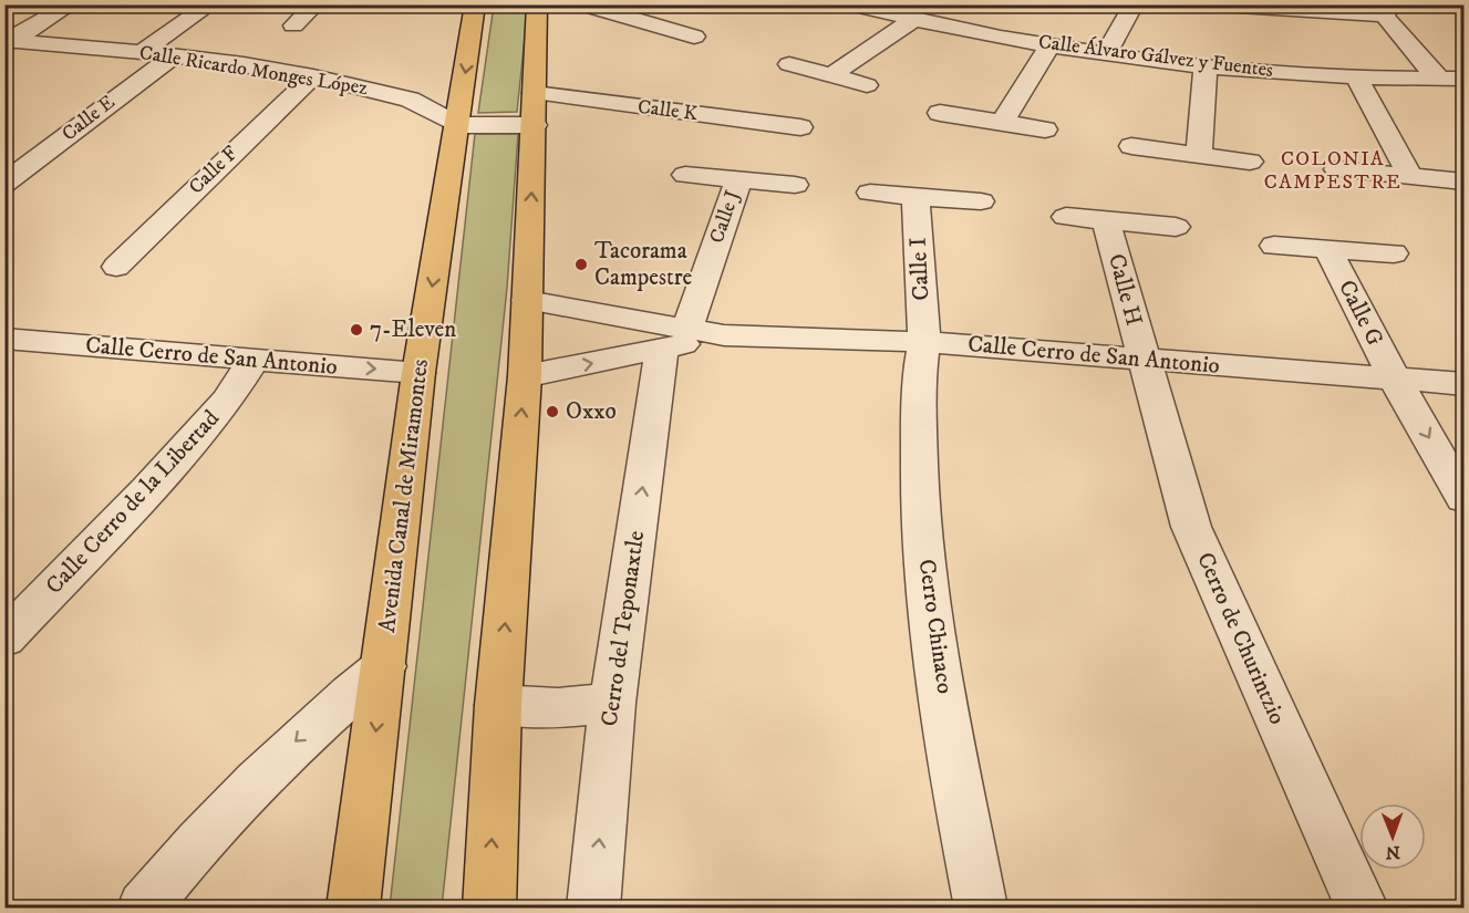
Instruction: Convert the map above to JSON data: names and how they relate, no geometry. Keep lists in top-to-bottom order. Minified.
{"streets":{"main road":["Avenida Canal de Miramontes"],"street":["Calle Álvaro Gálvez y Fuentes","Calle Ricardo Monges López","Calle K","Calle E","Calle F","Calle J","Calle I","Calle H","Calle G","Calle Cerro de San Antonio","Calle Cerro de la Libertad","Cerro Chinaco","Cerro del Teponaxtle","Cerro de Churintzio"]},"crossings":[["Calle Ricardo Monges López","Calle K"],["Calle Ricardo Monges López","Calle E"],["Calle Ricardo Monges López","Calle F"],["Calle Ricardo Monges López","Avenida Canal de Miramontes"],["Calle J","Calle Cerro de San Antonio"],["Calle J","Cerro del Teponaxtle"],["Calle I","Calle Cerro de San Antonio"],["Calle I","Cerro Chinaco"],["Calle H","Calle Cerro de San Antonio"],["Calle H","Cerro de Churintzio"],["Calle G","Calle Cerro de San Antonio"],["Calle Cerro de San Antonio","Avenida Canal de Miramontes"],["Calle Cerro de San Antonio","Calle Cerro de la Libertad"],["Calle Cerro de San Antonio","Cerro Chinaco"],["Calle Cerro de San Antonio","Cerro del Teponaxtle"],["Calle Cerro de San Antonio","Cerro de Churintzio"]],"one_way":["Cerro del Teponaxtle"],"districts":["COLONIA CAMPESTRE"],"places":["Tacorama Campestre","7-Eleven","Oxxo"],"north":"bottom"}
